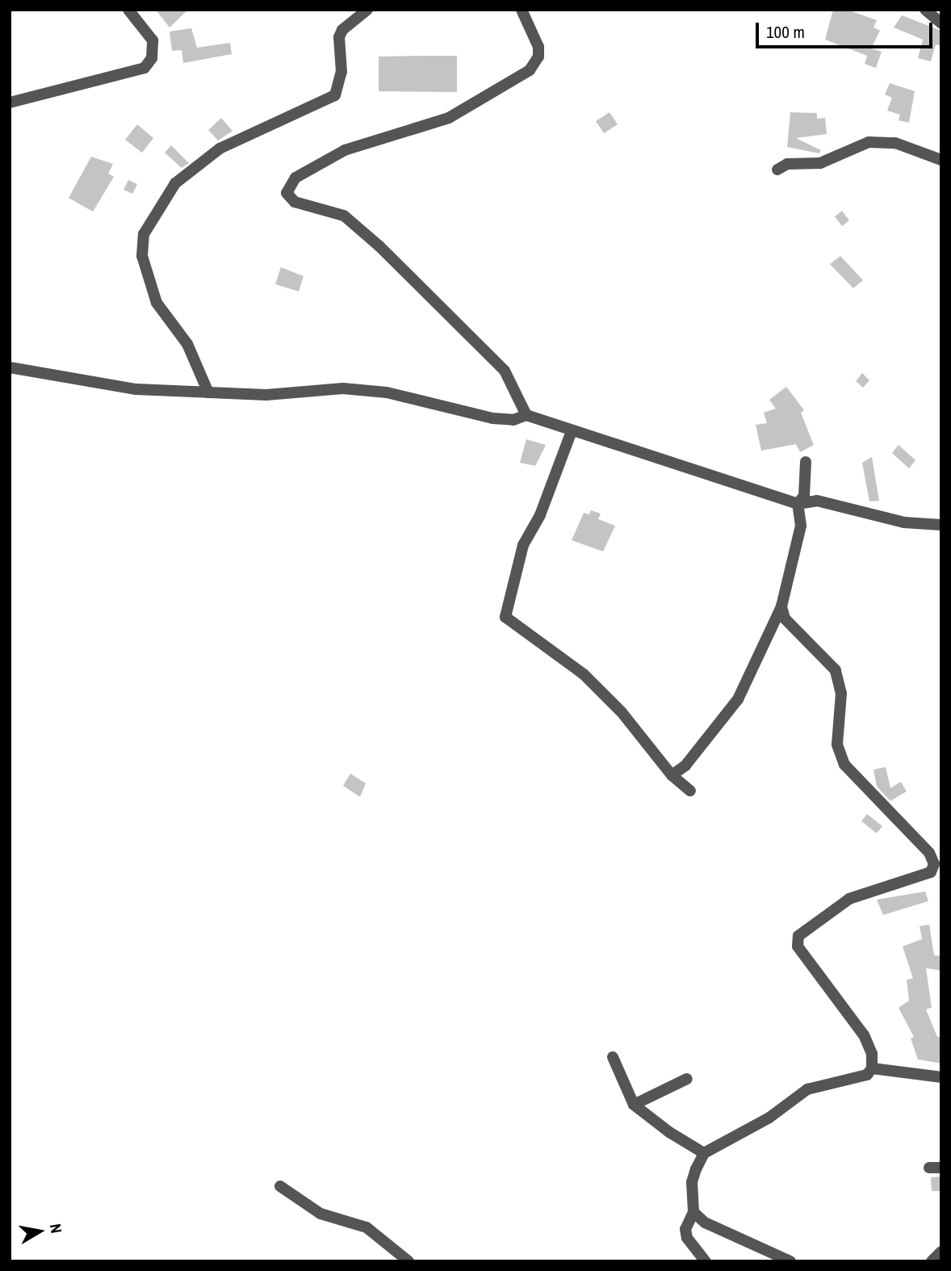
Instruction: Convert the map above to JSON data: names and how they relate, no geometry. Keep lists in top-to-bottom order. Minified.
{"scale_bar":"100 m","north":"right"}
